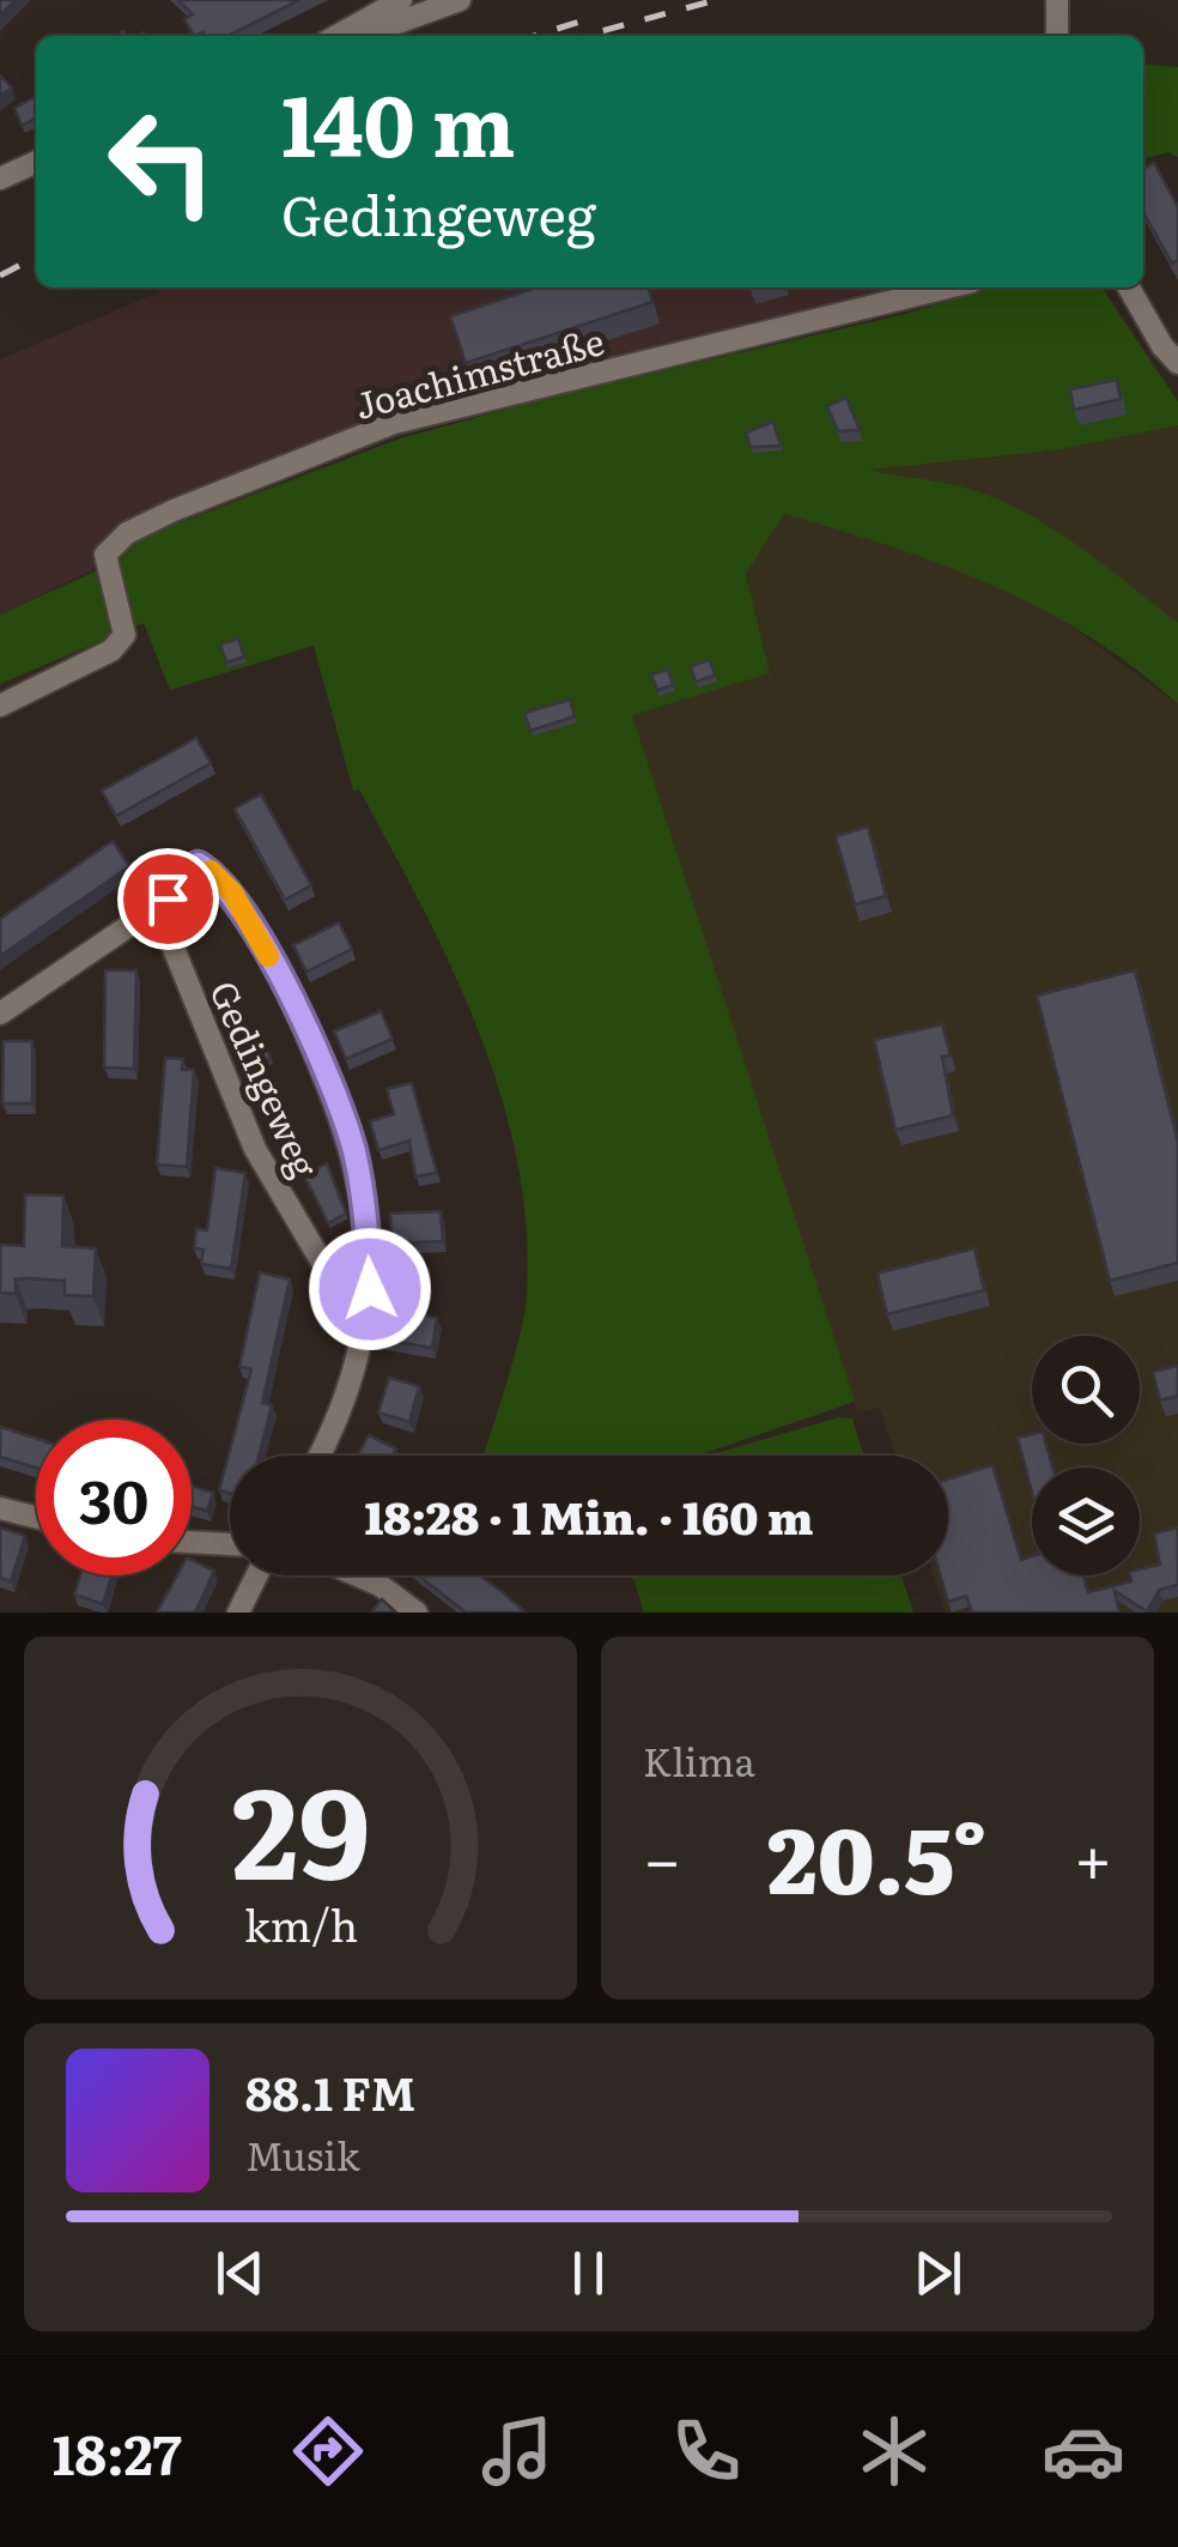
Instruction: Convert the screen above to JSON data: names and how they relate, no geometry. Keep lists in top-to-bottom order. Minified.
{"streets":{"street":["Joachimstraße","Gedingeweg"]},"page":{"turn":["140 m","Gedingeweg"],"limit":"30","trip":"18:28 · 1 Min. · 160 m","tile":"Klima","heat":["−","20.5°","+"],"song":["88.1 FM","Musik"],"tabs":"18:27","gauge":["29","km/h"]}}
